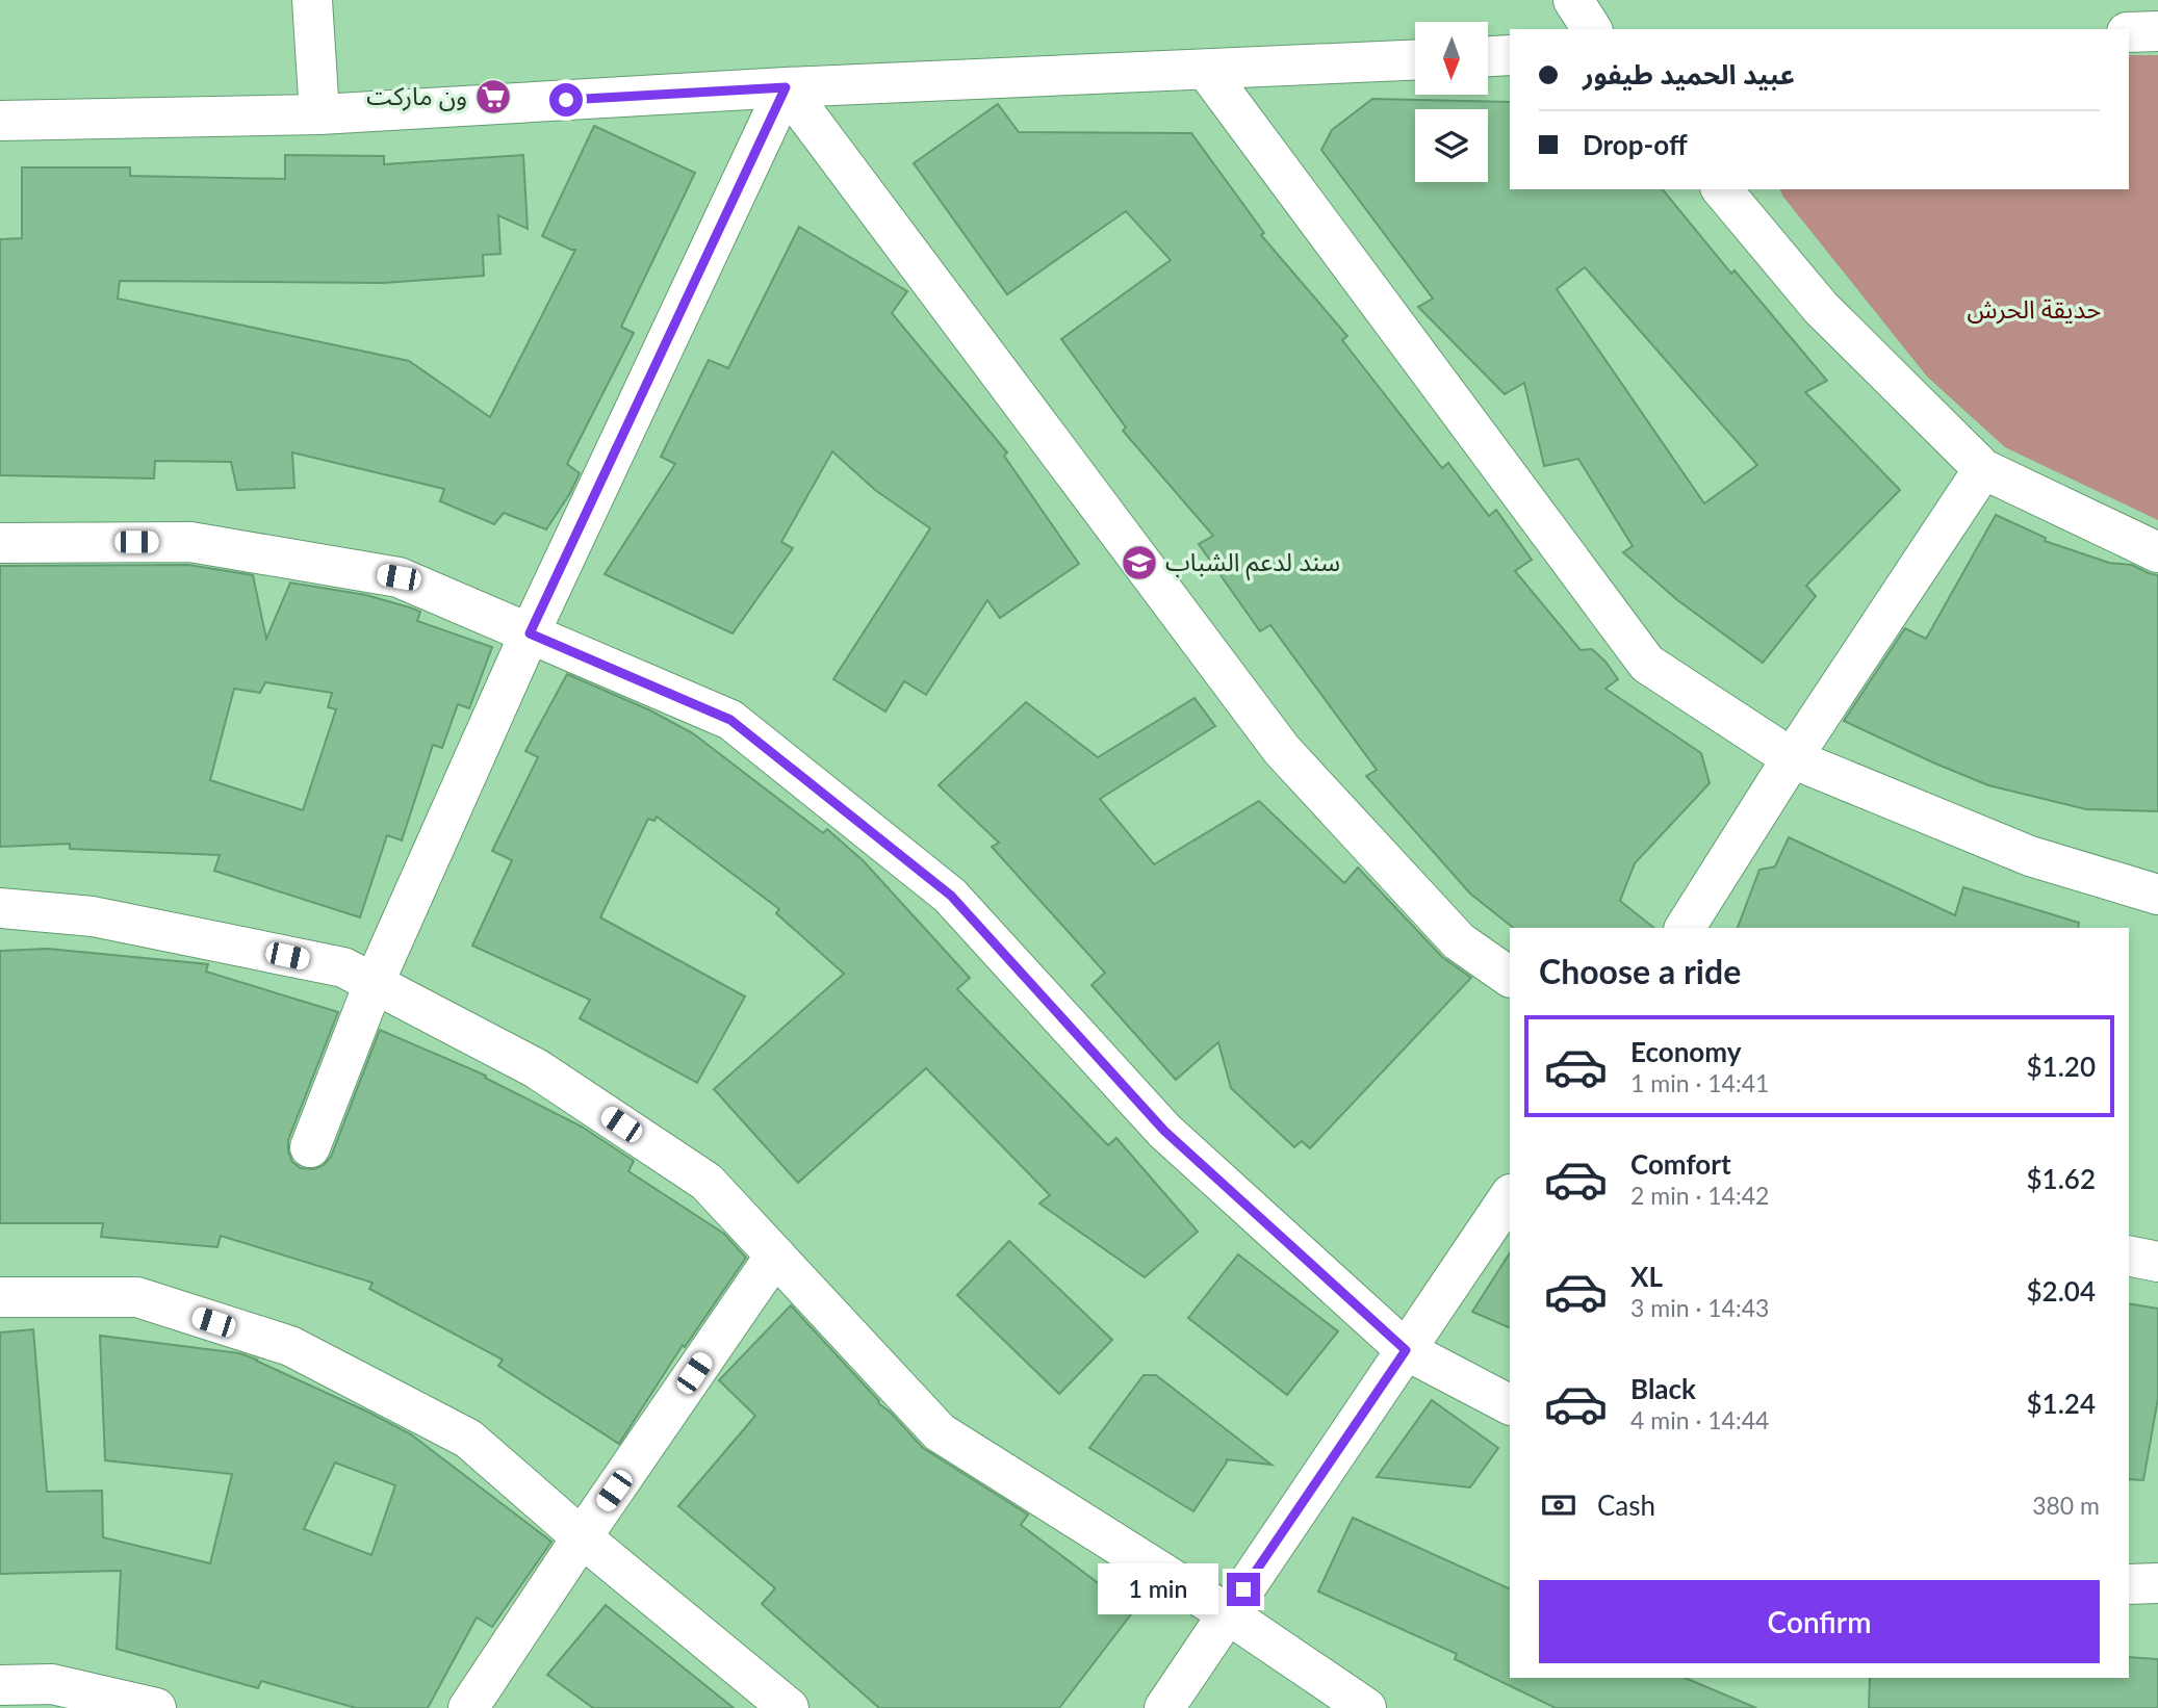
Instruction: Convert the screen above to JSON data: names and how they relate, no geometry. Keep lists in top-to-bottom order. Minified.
{"parks":["حديقة الحرش"],"places":{"supermarket":["ون ماركت"],"school or university":["سند لدعم الشباب"]},"north":"bottom","page":{"banner":["عبيد الحميد طيفور","Drop-off"],"heading":"Choose a ride","list":[{"name":"Economy","note":"1 min · 14:41","value":"$1.20"},{"name":"Comfort","note":"2 min · 14:42","value":"$1.62"},{"name":"XL","note":"3 min · 14:43","value":"$2.04"},{"name":"Black","note":"4 min · 14:44","value":"$1.24"}],"pay":["Cash","380 m"],"bubble":"1 min","buttons":"Confirm"}}
